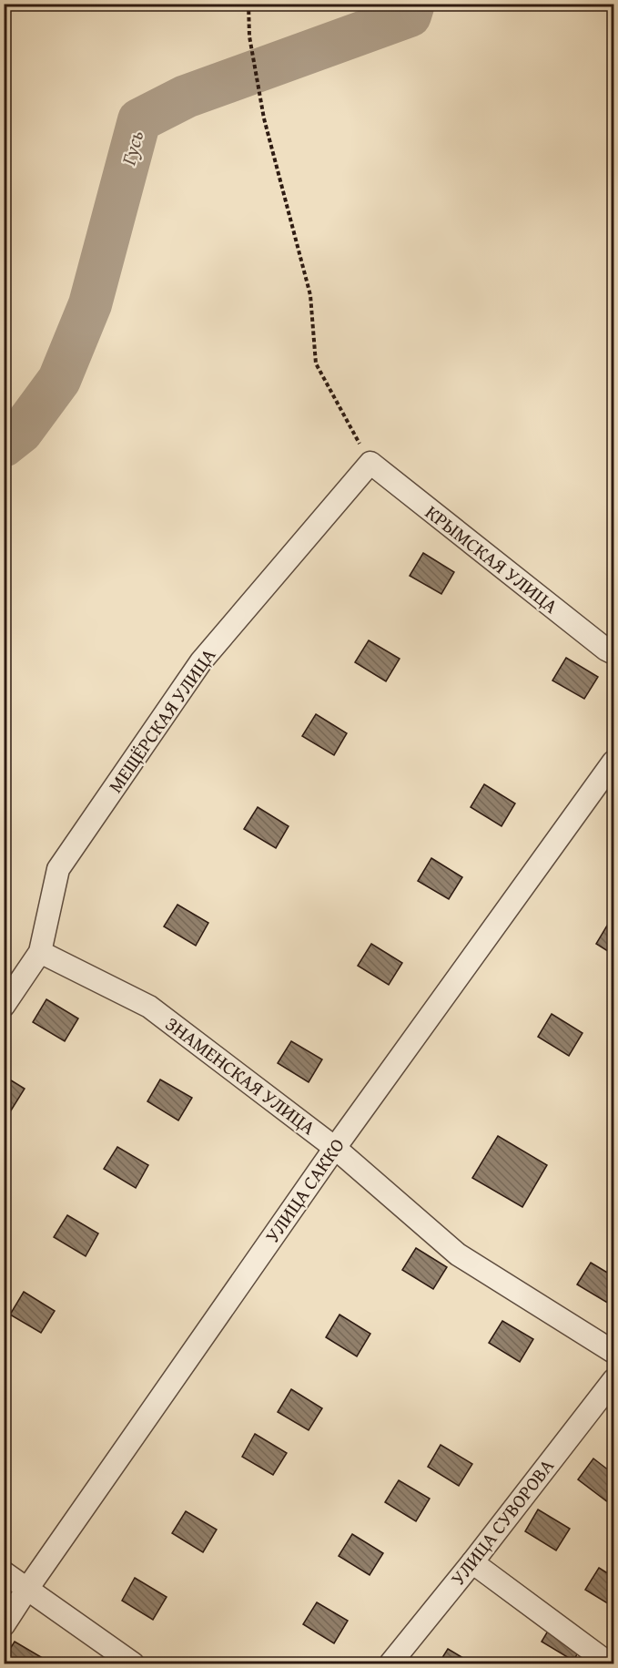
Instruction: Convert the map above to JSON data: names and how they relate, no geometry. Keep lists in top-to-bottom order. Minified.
{"streets":{"street":["КРЫМСКАЯ УЛИЦА","МЕЩЁРСКАЯ УЛИЦА","ЗНАМЕНСКАЯ УЛИЦА","УЛИЦА САККО","УЛИЦА СУВОРОВА"]},"crossings":[["КРЫМСКАЯ УЛИЦА","МЕЩЁРСКАЯ УЛИЦА"],["МЕЩЁРСКАЯ УЛИЦА","ЗНАМЕНСКАЯ УЛИЦА"],["ЗНАМЕНСКАЯ УЛИЦА","УЛИЦА САККО"]],"water":["Гусь"]}
